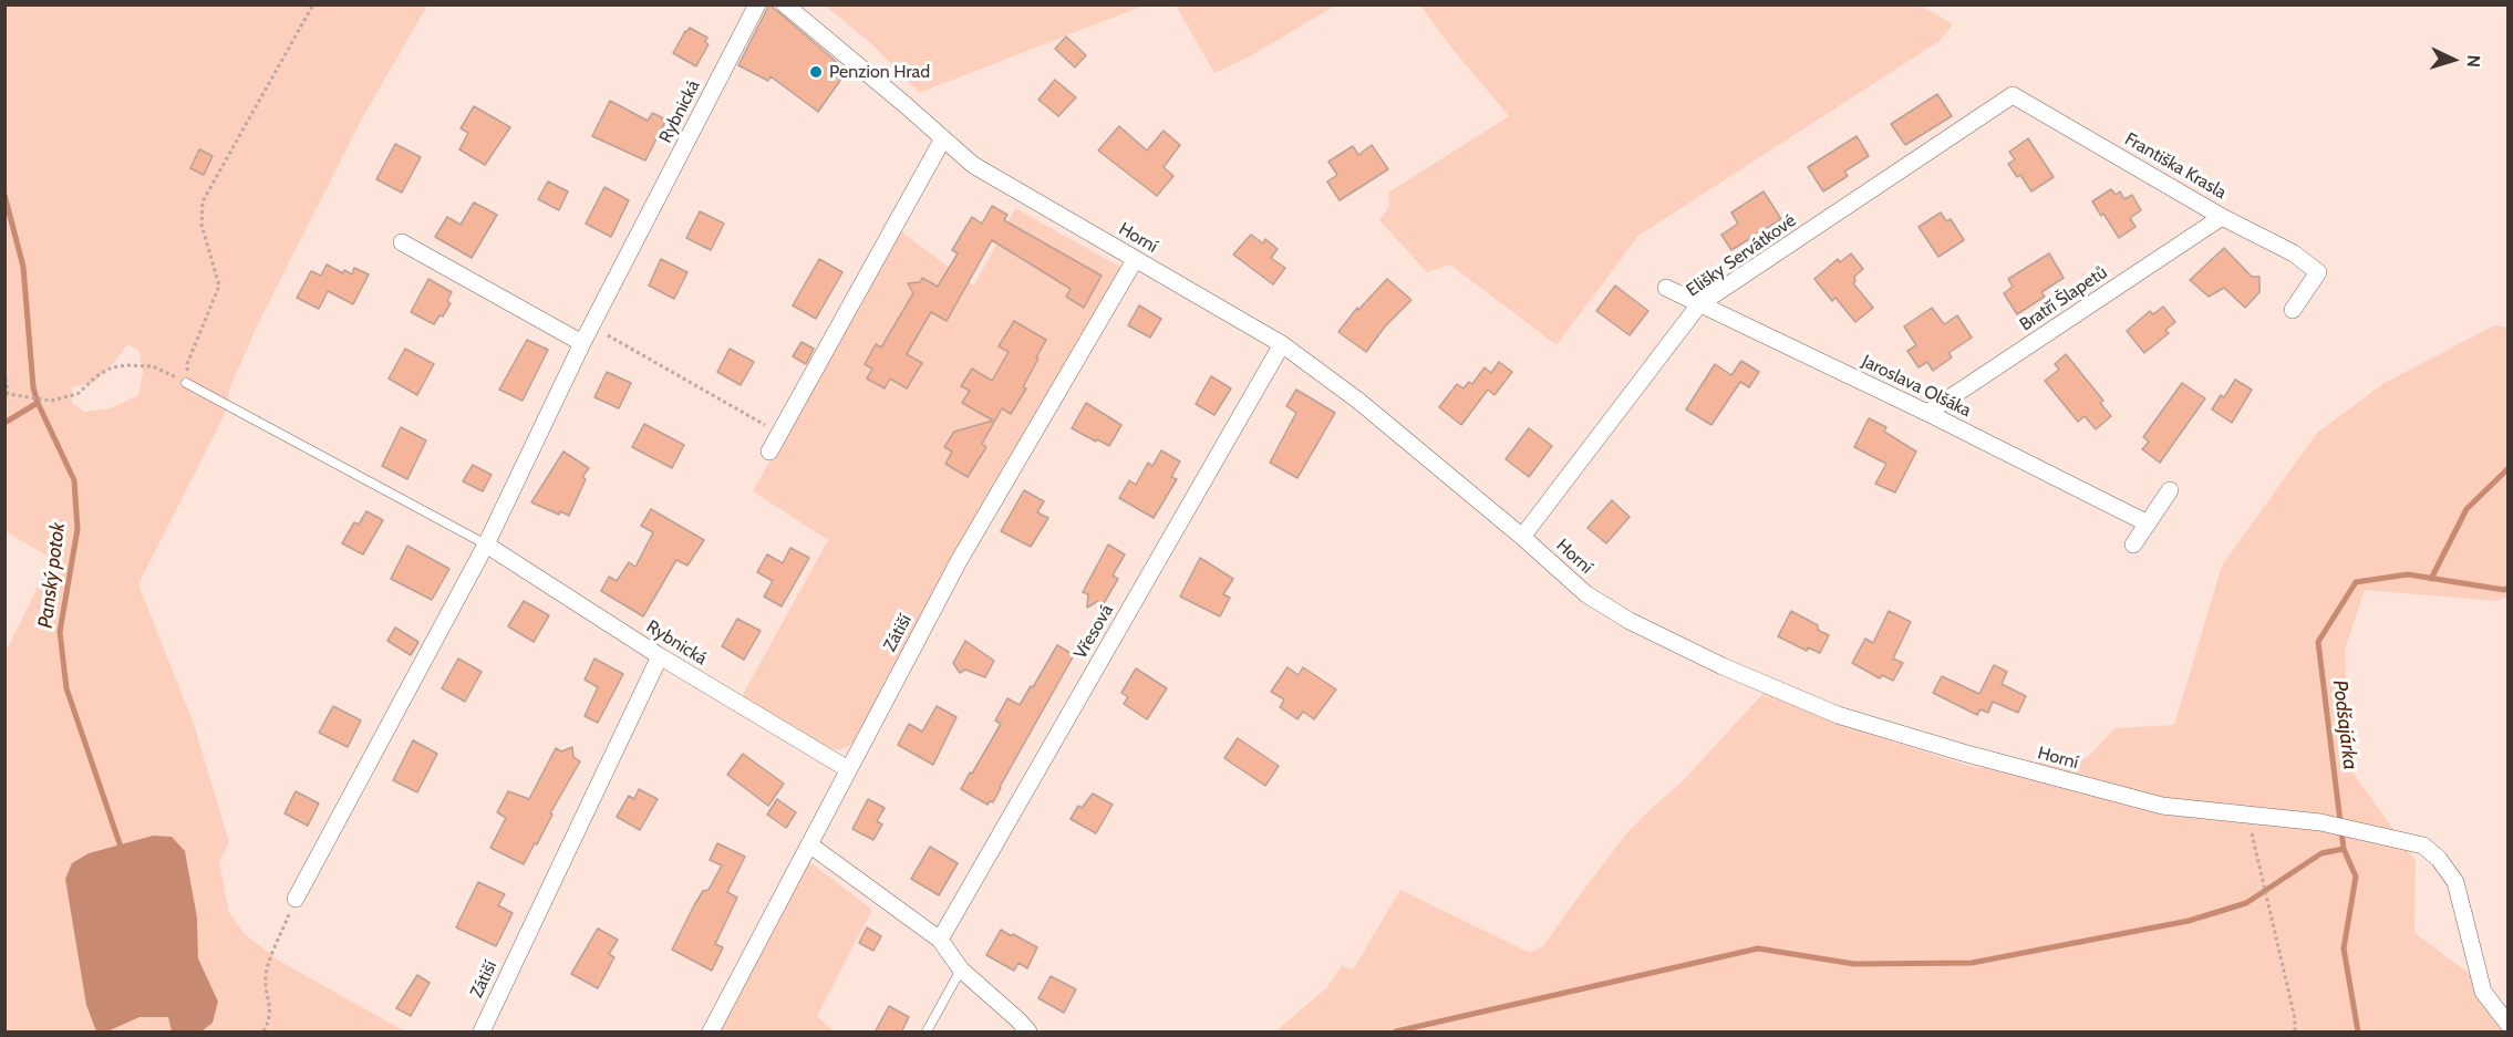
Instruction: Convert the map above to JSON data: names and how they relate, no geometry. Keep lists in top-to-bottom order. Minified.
{"streets":{"street":["Rybnická","Františka Krasla","Horní","Elišky Servátkové","Bratří Šlapetů","Jaroslava Olšáka","Vřesová","Zátiší"]},"crossings":[["Rybnická","Zátiší"],["Františka Krasla","Elišky Servátkové"],["Františka Krasla","Bratří Šlapetů"],["Horní","Elišky Servátkové"],["Horní","Vřesová"],["Horní","Zátiší"],["Elišky Servátkové","Jaroslava Olšáka"],["Bratří Šlapetů","Jaroslava Olšáka"]],"water":["Panský potok","Podšajárka"],"places":["Penzion Hrad"],"north":"right"}
